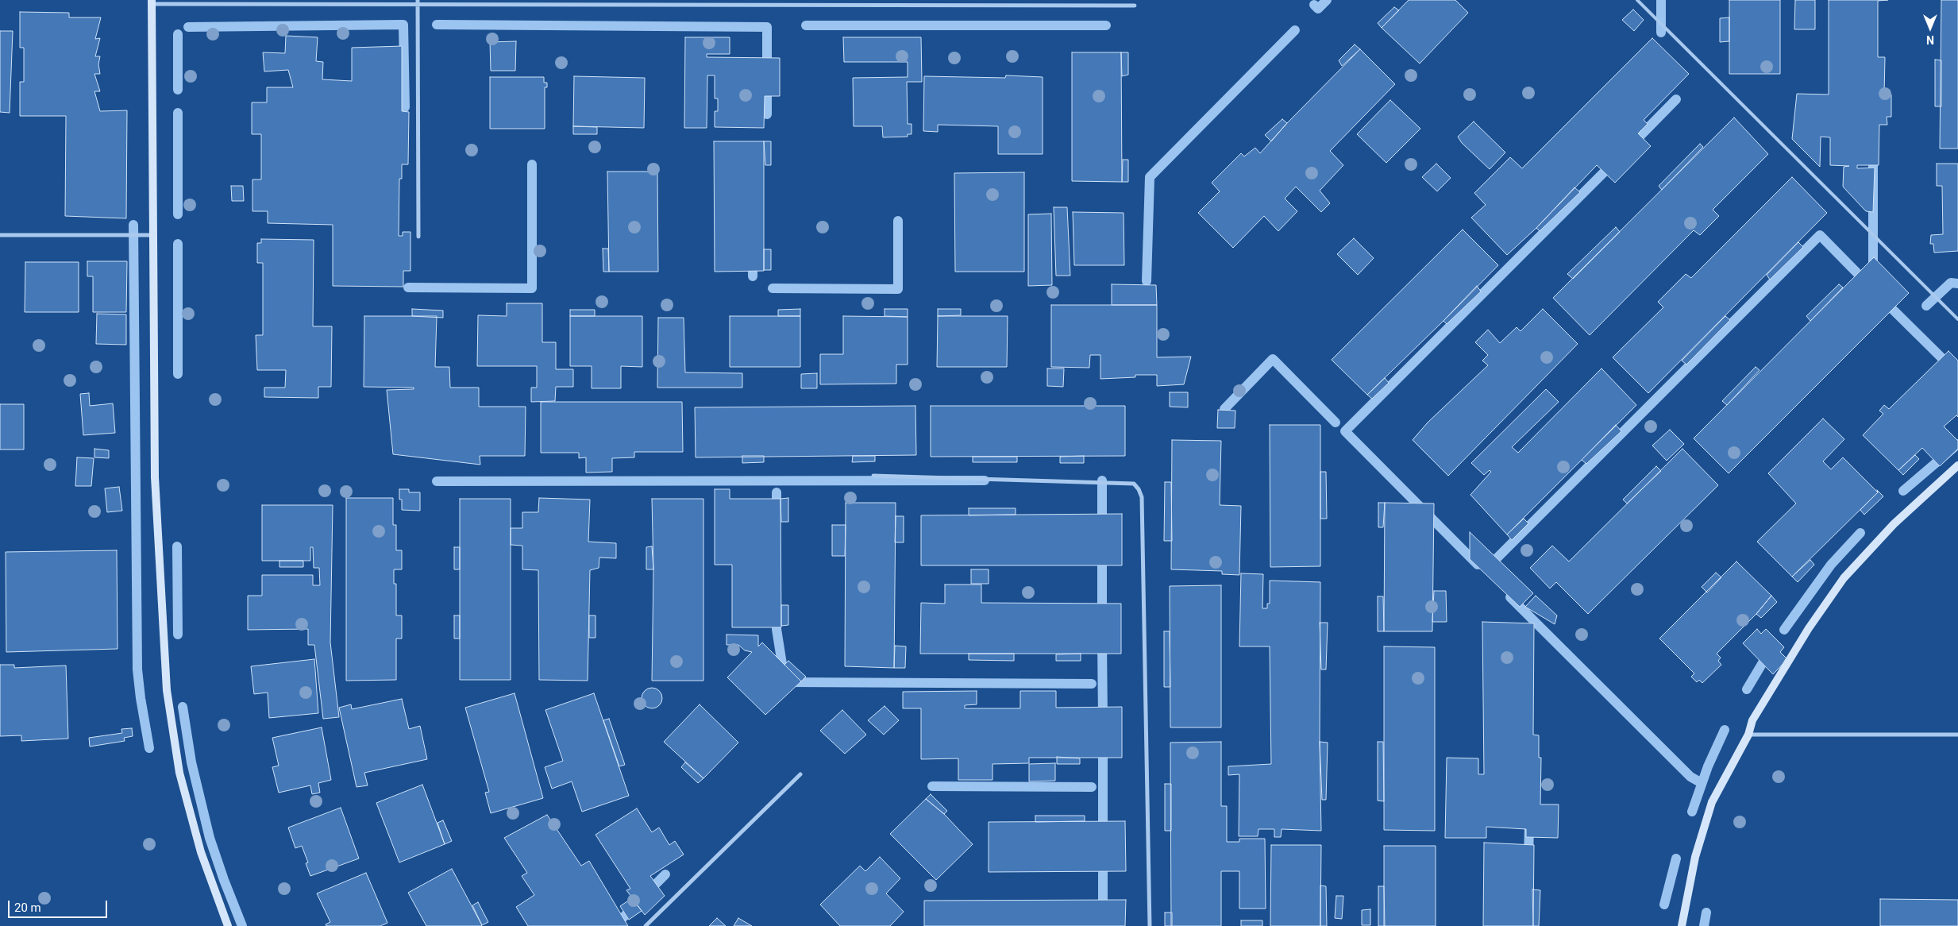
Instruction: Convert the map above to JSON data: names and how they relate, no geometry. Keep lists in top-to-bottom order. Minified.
{"scale_bar":"20 m","north":"bottom"}
